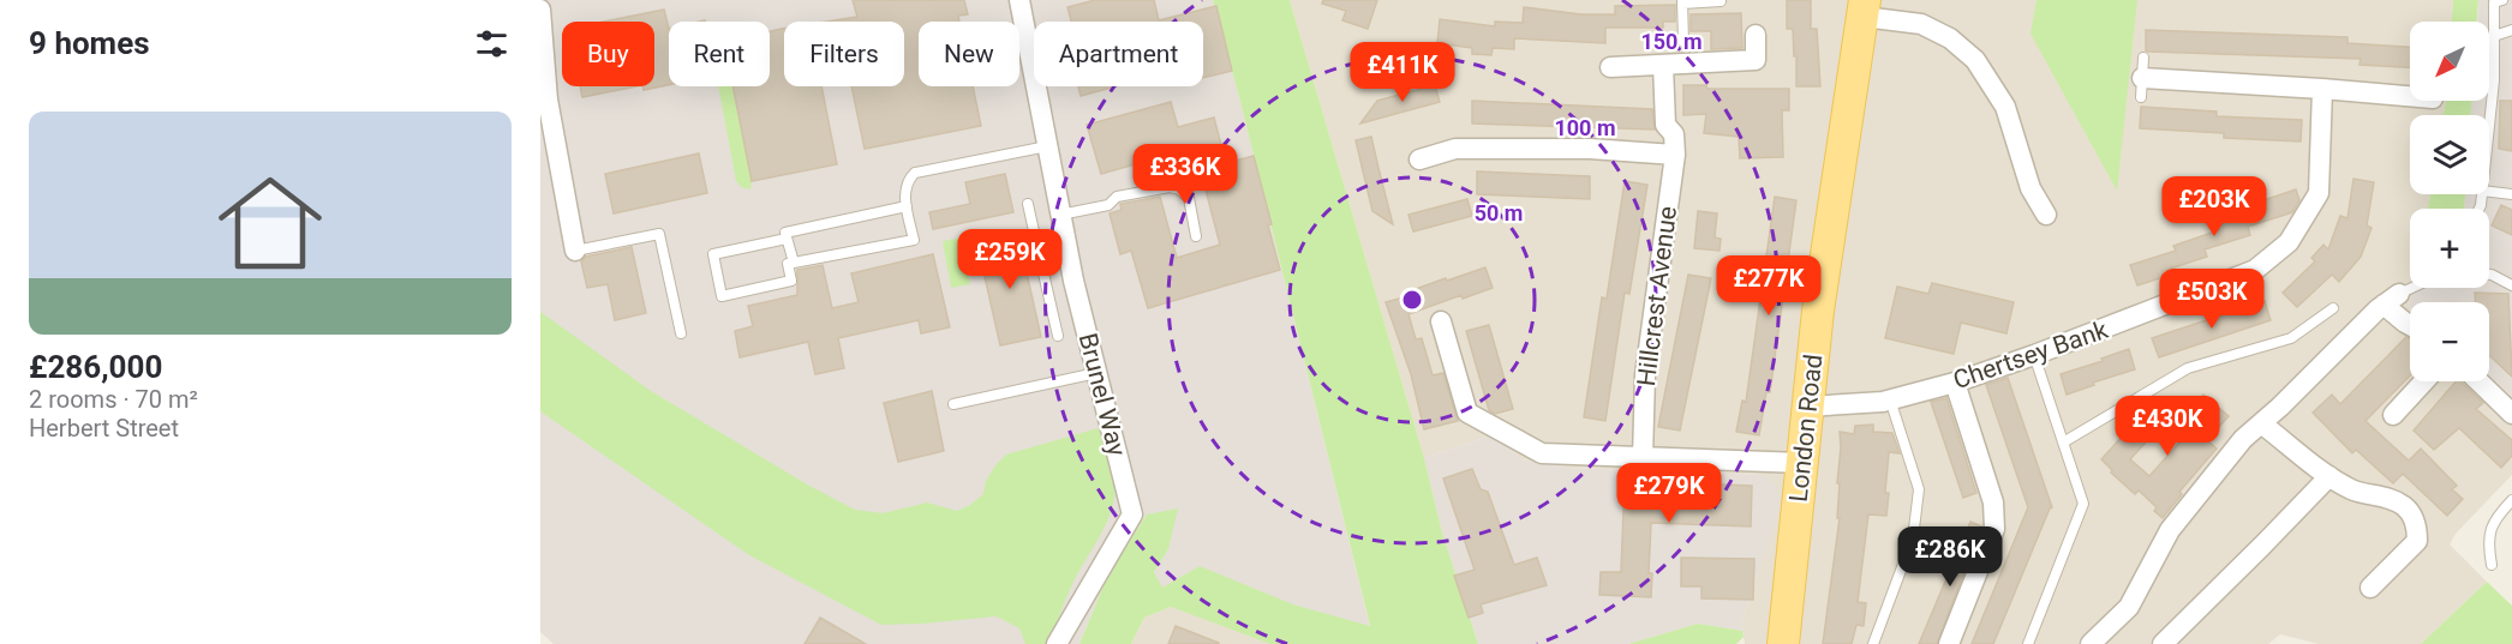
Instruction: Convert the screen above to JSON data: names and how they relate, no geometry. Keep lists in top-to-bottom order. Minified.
{"streets":{"main road":["London Road"],"street":["Hillcrest Avenue","Chertsey Bank","Brunel Way"]},"crossings":[["Chertsey Bank","London Road"]],"north":"bottom left","page":{"heading":"9 homes","map_buttons":["+","−"],"chip":["Buy","Rent","Filters","New","Apartment"],"price":["£411K","£336K","£203K","£259K","£277K","£503K","£430K","£279K","£286K"],"list":[{"name":"£286,000","note":"2 rooms · 70 m² · Herbert Street"}]},"rings":["150 m","100 m","50 m"]}
